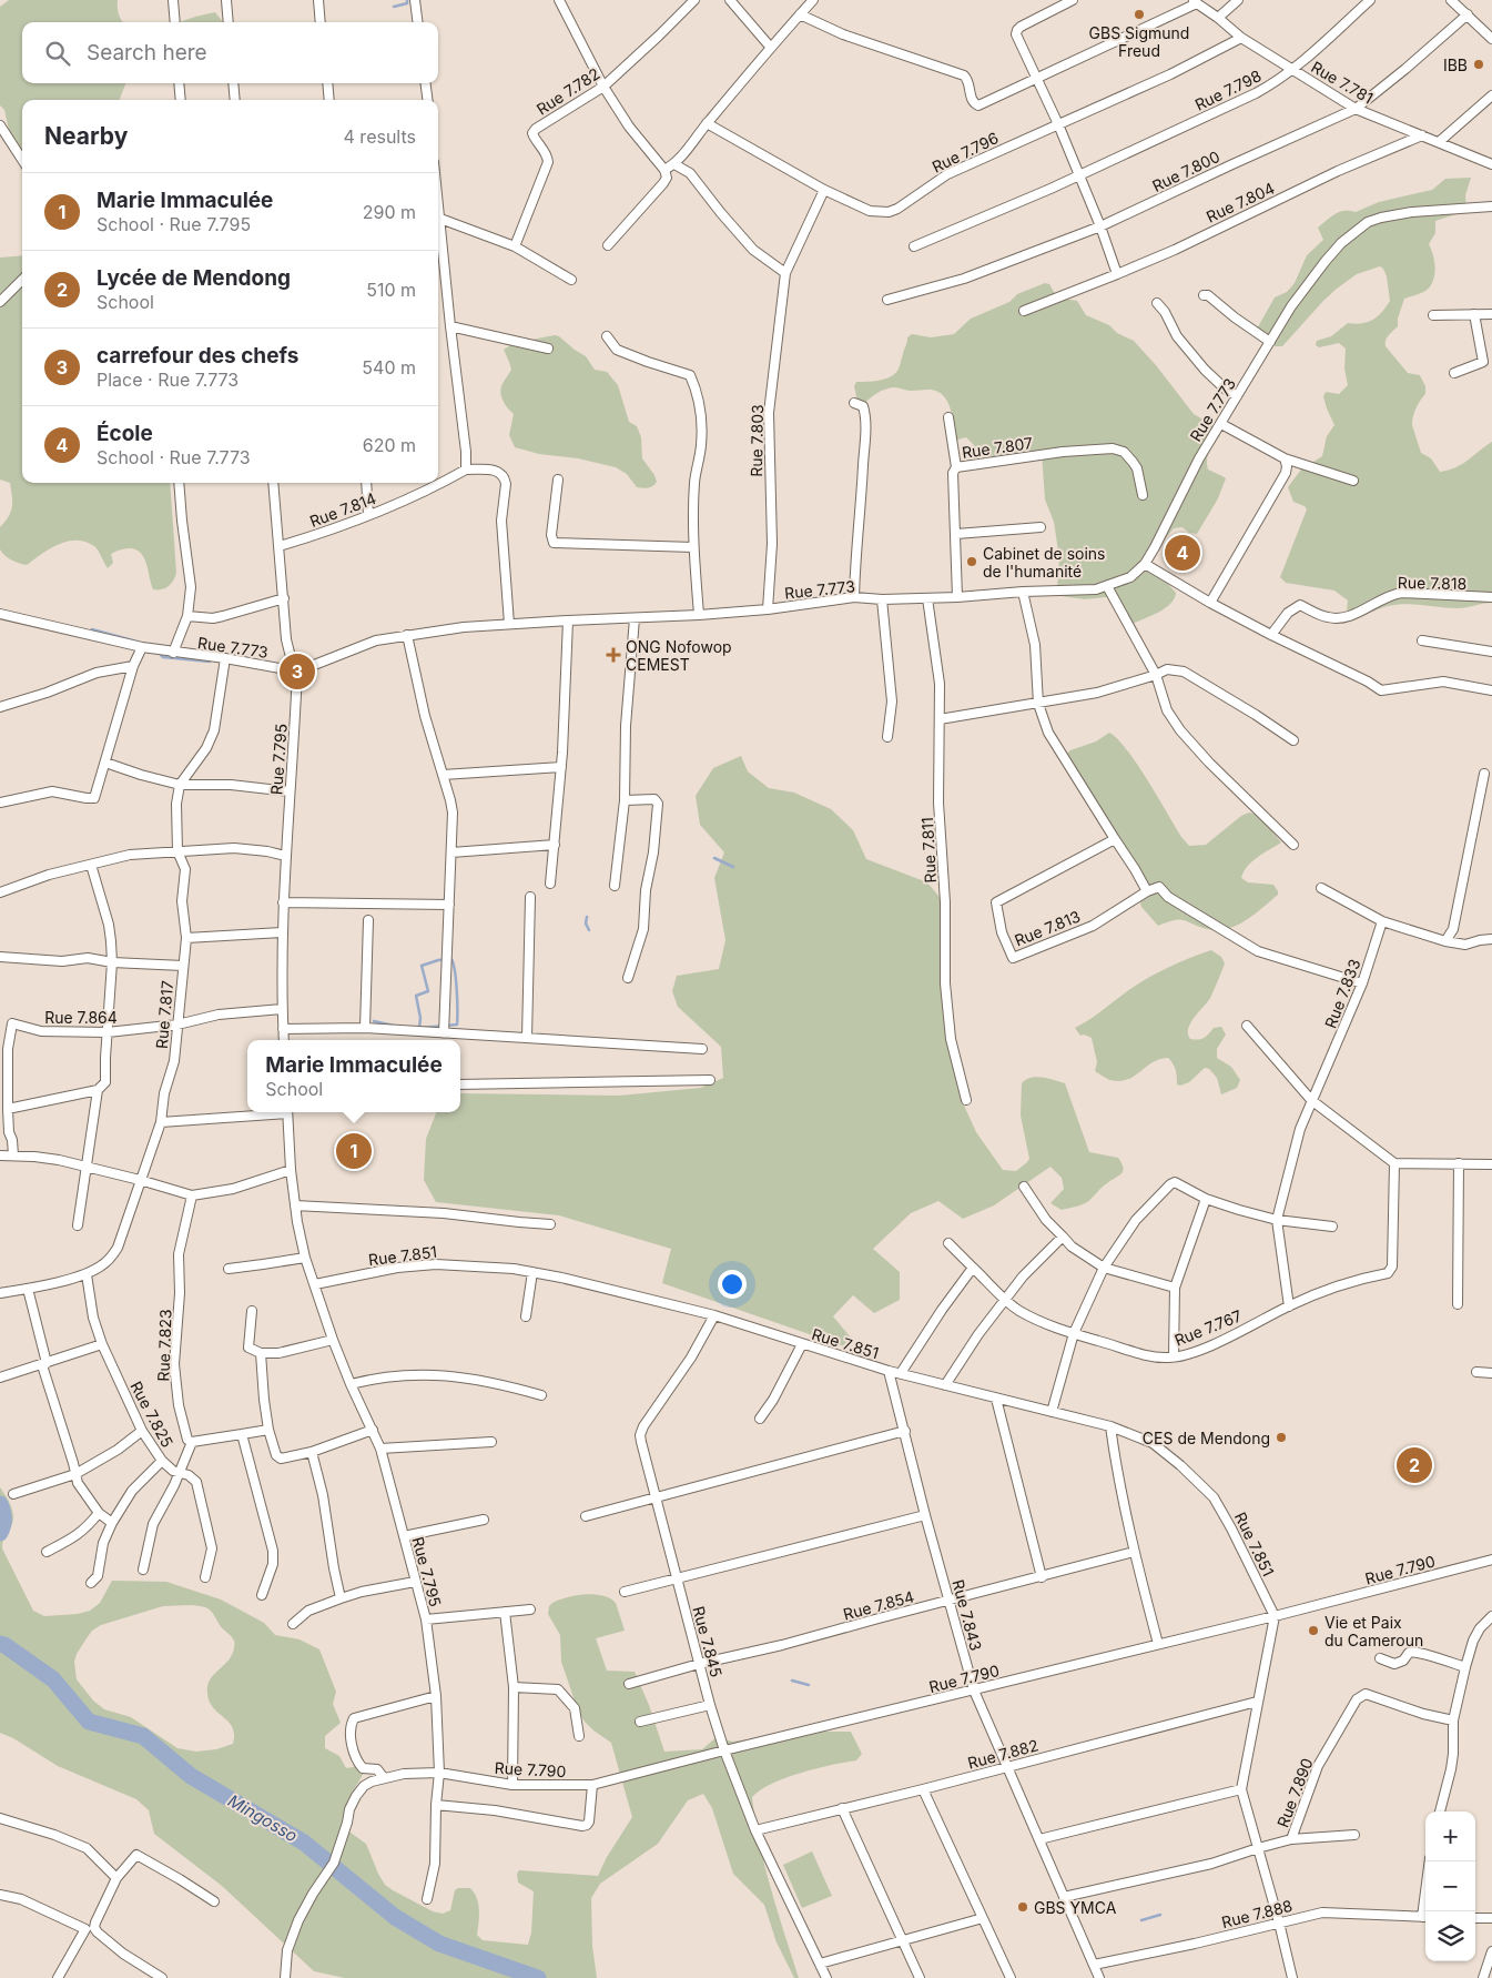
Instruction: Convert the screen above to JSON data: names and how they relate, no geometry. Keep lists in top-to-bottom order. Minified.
{"streets":{"street":["Rue 7.781","Rue 7.798","Rue 7.782","Rue 7.796","Rue 7.800","Rue 7.804","Rue 7.773","Rue 7.803","Rue 7.807","Rue 7.814","Rue 7.818","Rue 7.795","Rue 7.811","Rue 7.813","Rue 7.833","Rue 7.817","Rue 7.864","Rue 7.851","Rue 7.767","Rue 7.823","Rue 7.825","Rue 7.790","Rue 7.854","Rue 7.843","Rue 7.845","Rue 7.882","Rue 7.890","Rue 7.888"]},"crossings":[["Rue 7.781","Rue 7.798"],["Rue 7.781","Rue 7.796"],["Rue 7.781","Rue 7.800"],["Rue 7.781","Rue 7.804"],["Rue 7.796","Rue 7.803"],["Rue 7.773","Rue 7.803"],["Rue 7.773","Rue 7.807"],["Rue 7.773","Rue 7.795"],["Rue 7.773","Rue 7.811"],["Rue 7.814","Rue 7.795"],["Rue 7.795","Rue 7.864"],["Rue 7.795","Rue 7.851"],["Rue 7.795","Rue 7.790"],["Rue 7.833","Rue 7.767"],["Rue 7.817","Rue 7.864"],["Rue 7.817","Rue 7.825"],["Rue 7.851","Rue 7.790"],["Rue 7.851","Rue 7.843"],["Rue 7.851","Rue 7.845"],["Rue 7.790","Rue 7.843"],["Rue 7.790","Rue 7.845"],["Rue 7.854","Rue 7.843"],["Rue 7.854","Rue 7.845"],["Rue 7.843","Rue 7.882"],["Rue 7.843","Rue 7.890"],["Rue 7.843","Rue 7.888"],["Rue 7.845","Rue 7.882"]],"water":["Mingosso"],"places":{"other":["GBS Sigmund Freud","IBB","Cabinet de soins de l'humanité","CES de Mendong","Vie et Paix du Cameroun","GBS YMCA"],"health":["ONG Nofowop CEMEST"]},"page":{"search":"Search here","heading":["Nearby","4 results"],"list":[{"mark":"1","name":"Marie Immaculée","note":"School · Rue 7.795","value":"290 m"},{"mark":"2","name":"Lycée de Mendong","note":"School","value":"510 m"},{"mark":"3","name":"carrefour des chefs","note":"Place · Rue 7.773","value":"540 m"},{"mark":"4","name":"École","note":"School · Rue 7.773","value":"620 m"}],"pins":["4","3","1","2"],"popup":["Marie Immaculée","School"],"map_buttons":["+","−"]}}
